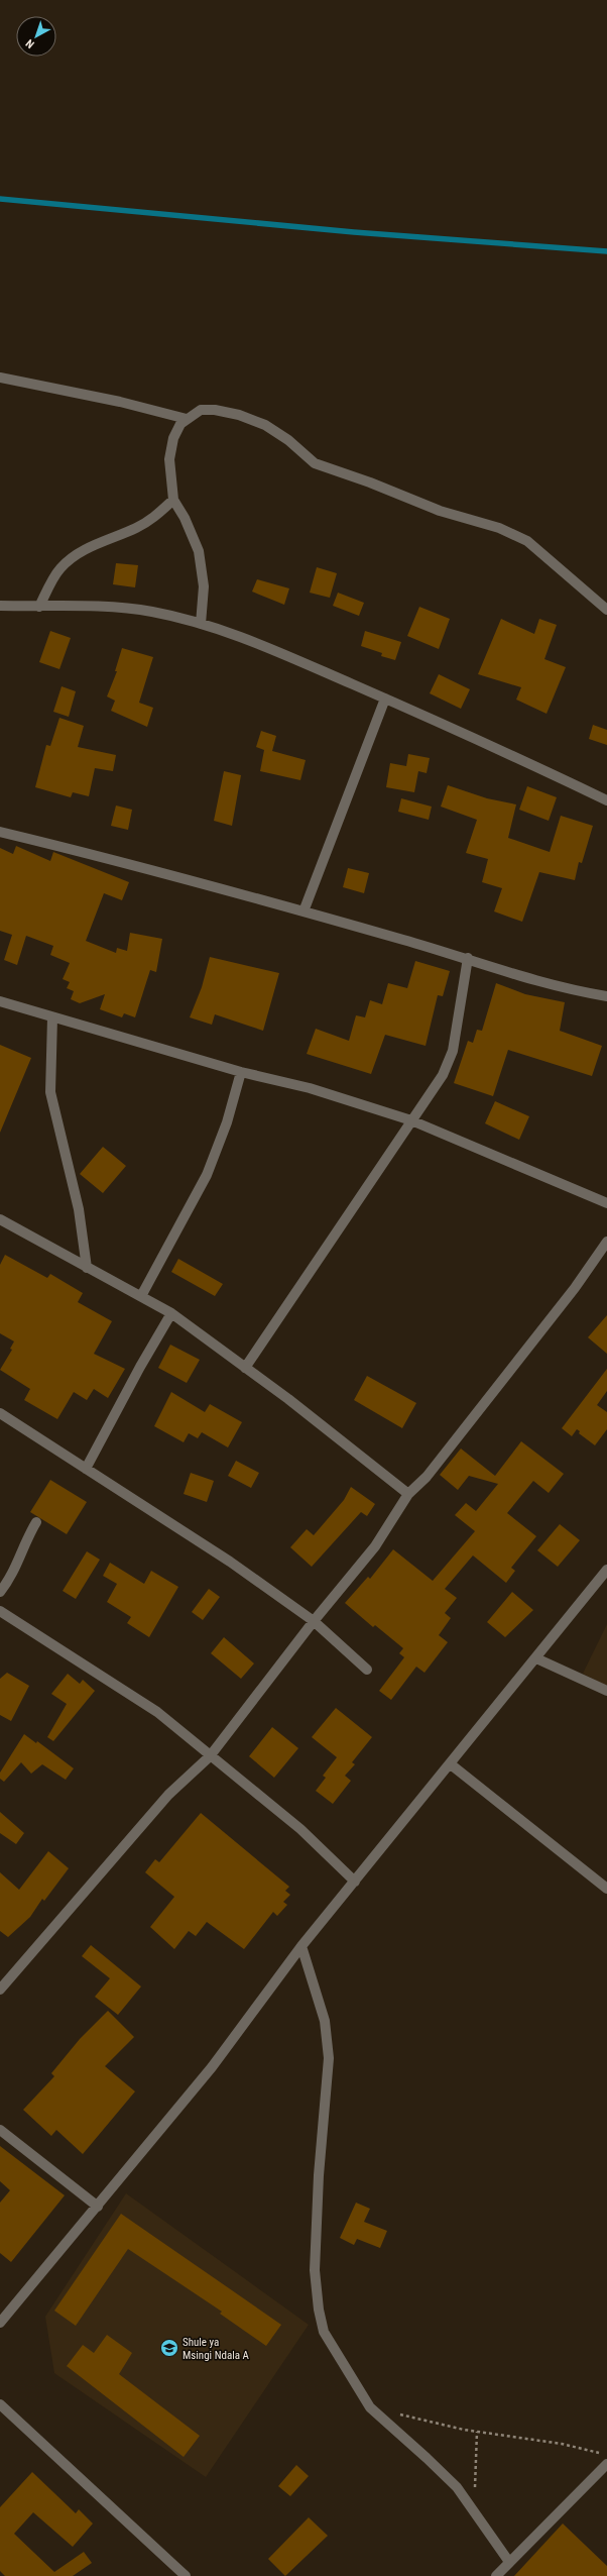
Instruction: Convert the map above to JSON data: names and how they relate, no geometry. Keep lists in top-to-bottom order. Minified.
{"places":{"school or university":["Shule ya Msingi Ndala A"]},"north":"bottom left"}
